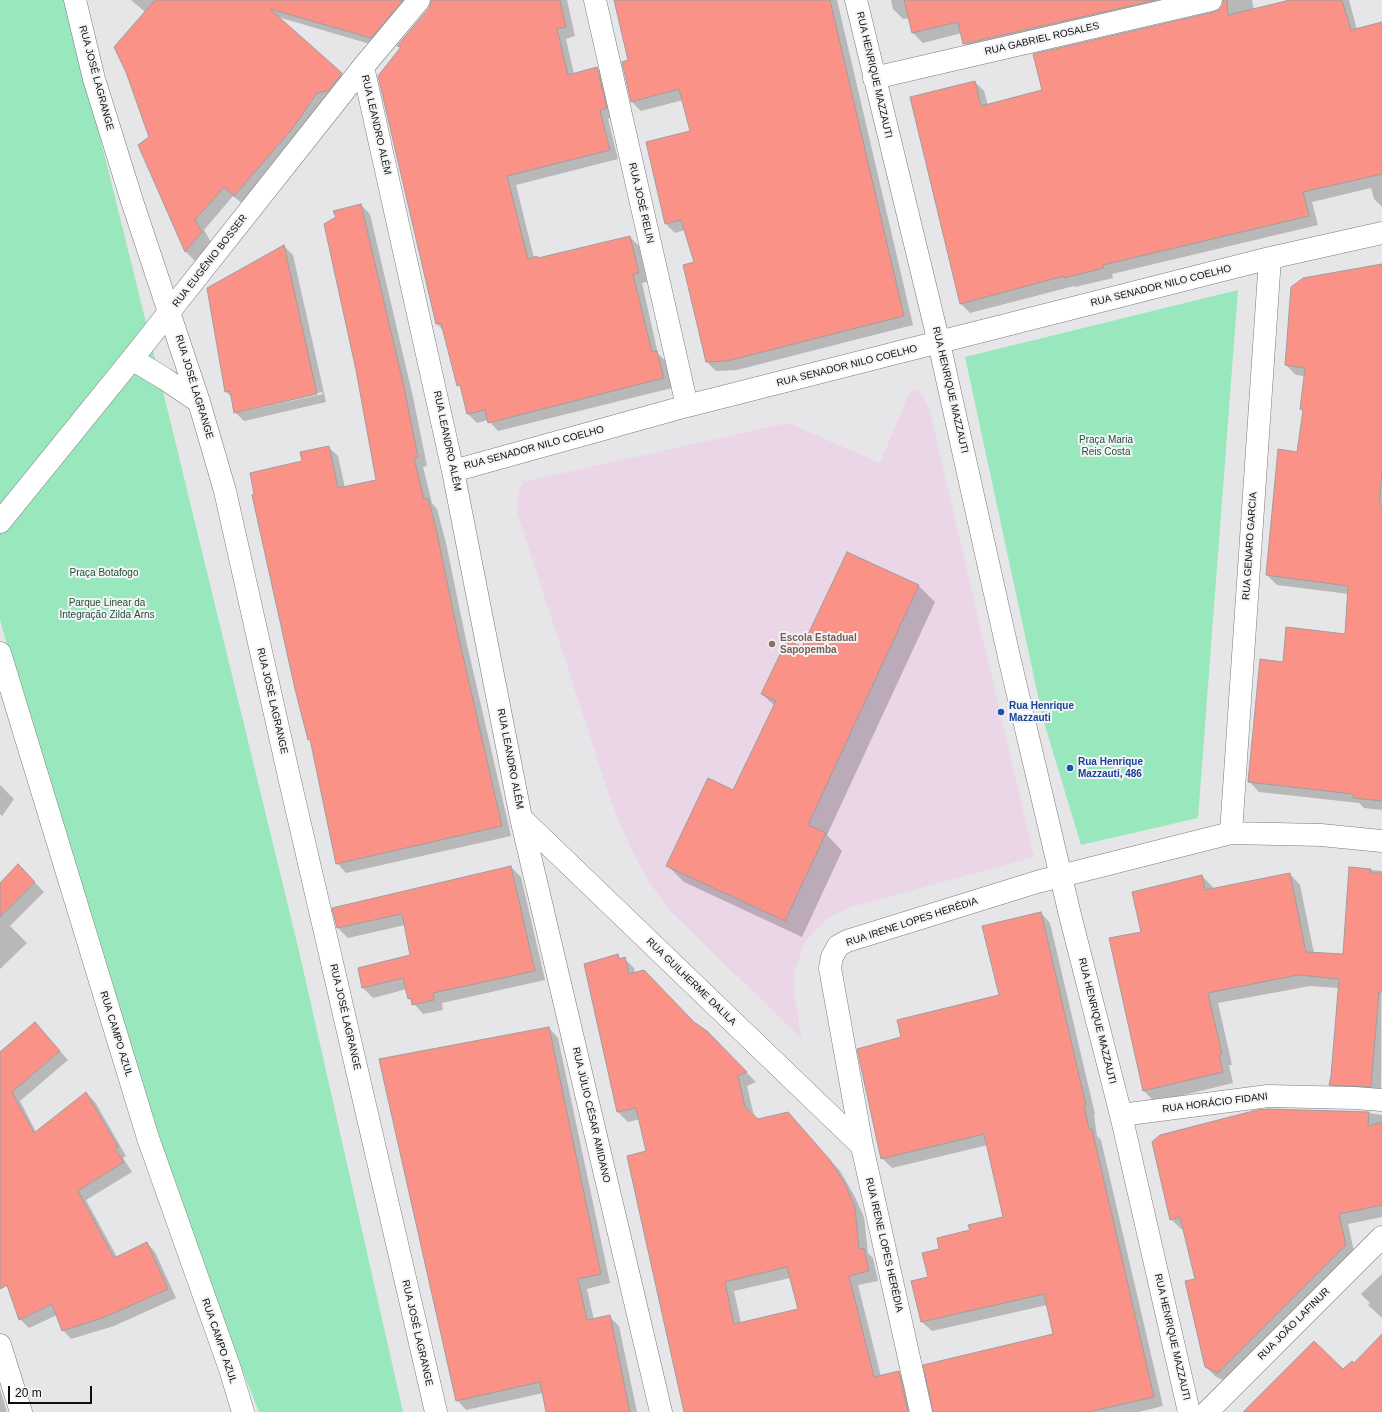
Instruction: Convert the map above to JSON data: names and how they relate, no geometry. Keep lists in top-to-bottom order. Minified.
{"streets":{"street":["RUA GABRIEL ROSALES","RUA HENRIQUE MAZZAUTI","RUA JOSÉ LAGRANGE","RUA LEANDRO ALÉM","RUA JOSÉ RELIN","RUA EUGÊNIO BOSSER","RUA SENADOR NILO COELHO","RUA GENARO GARCIA","RUA IRENE LOPES HERÉDIA","RUA GUILHERME DALILA","RUA CAMPO AZUL","RUA HORÁCIO FIDANI","RUA JÚLIO CÉSAR AMIDANO","RUA JOÃO LAFINUR"]},"crossings":[["RUA GABRIEL ROSALES","RUA HENRIQUE MAZZAUTI"],["RUA HENRIQUE MAZZAUTI","RUA SENADOR NILO COELHO"],["RUA HENRIQUE MAZZAUTI","RUA IRENE LOPES HERÉDIA"],["RUA HENRIQUE MAZZAUTI","RUA HORÁCIO FIDANI"],["RUA JOSÉ LAGRANGE","RUA EUGÊNIO BOSSER"],["RUA LEANDRO ALÉM","RUA EUGÊNIO BOSSER"],["RUA LEANDRO ALÉM","RUA SENADOR NILO COELHO"],["RUA LEANDRO ALÉM","RUA GUILHERME DALILA"],["RUA LEANDRO ALÉM","RUA JÚLIO CÉSAR AMIDANO"],["RUA JOSÉ RELIN","RUA SENADOR NILO COELHO"],["RUA SENADOR NILO COELHO","RUA GENARO GARCIA"],["RUA GENARO GARCIA","RUA IRENE LOPES HERÉDIA"],["RUA IRENE LOPES HERÉDIA","RUA GUILHERME DALILA"],["RUA GUILHERME DALILA","RUA JÚLIO CÉSAR AMIDANO"]],"parks":["Praça Maria Reis Costa","Praça Botafogo","Parque Linear da Integração Zilda Arns"],"places":["Escola Estadual Sapopemba","Rua Henrique Mazzauti","Rua Henrique Mazzauti, 486"],"scale_bar":"20 m"}
